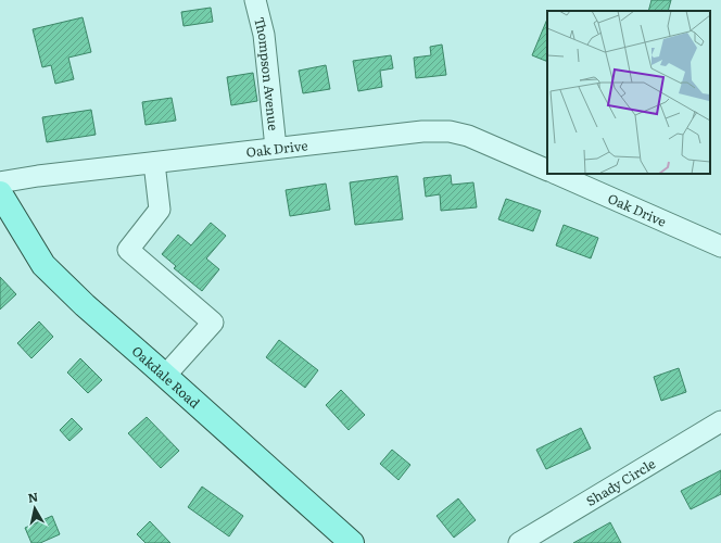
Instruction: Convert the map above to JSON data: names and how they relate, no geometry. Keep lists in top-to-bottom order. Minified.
{"streets":{"main road":["Oakdale Road"],"street":["Thompson Avenue","Oak Drive","Shady Circle"]},"crossings":[["Thompson Avenue","Oak Drive"]],"north":"top"}
